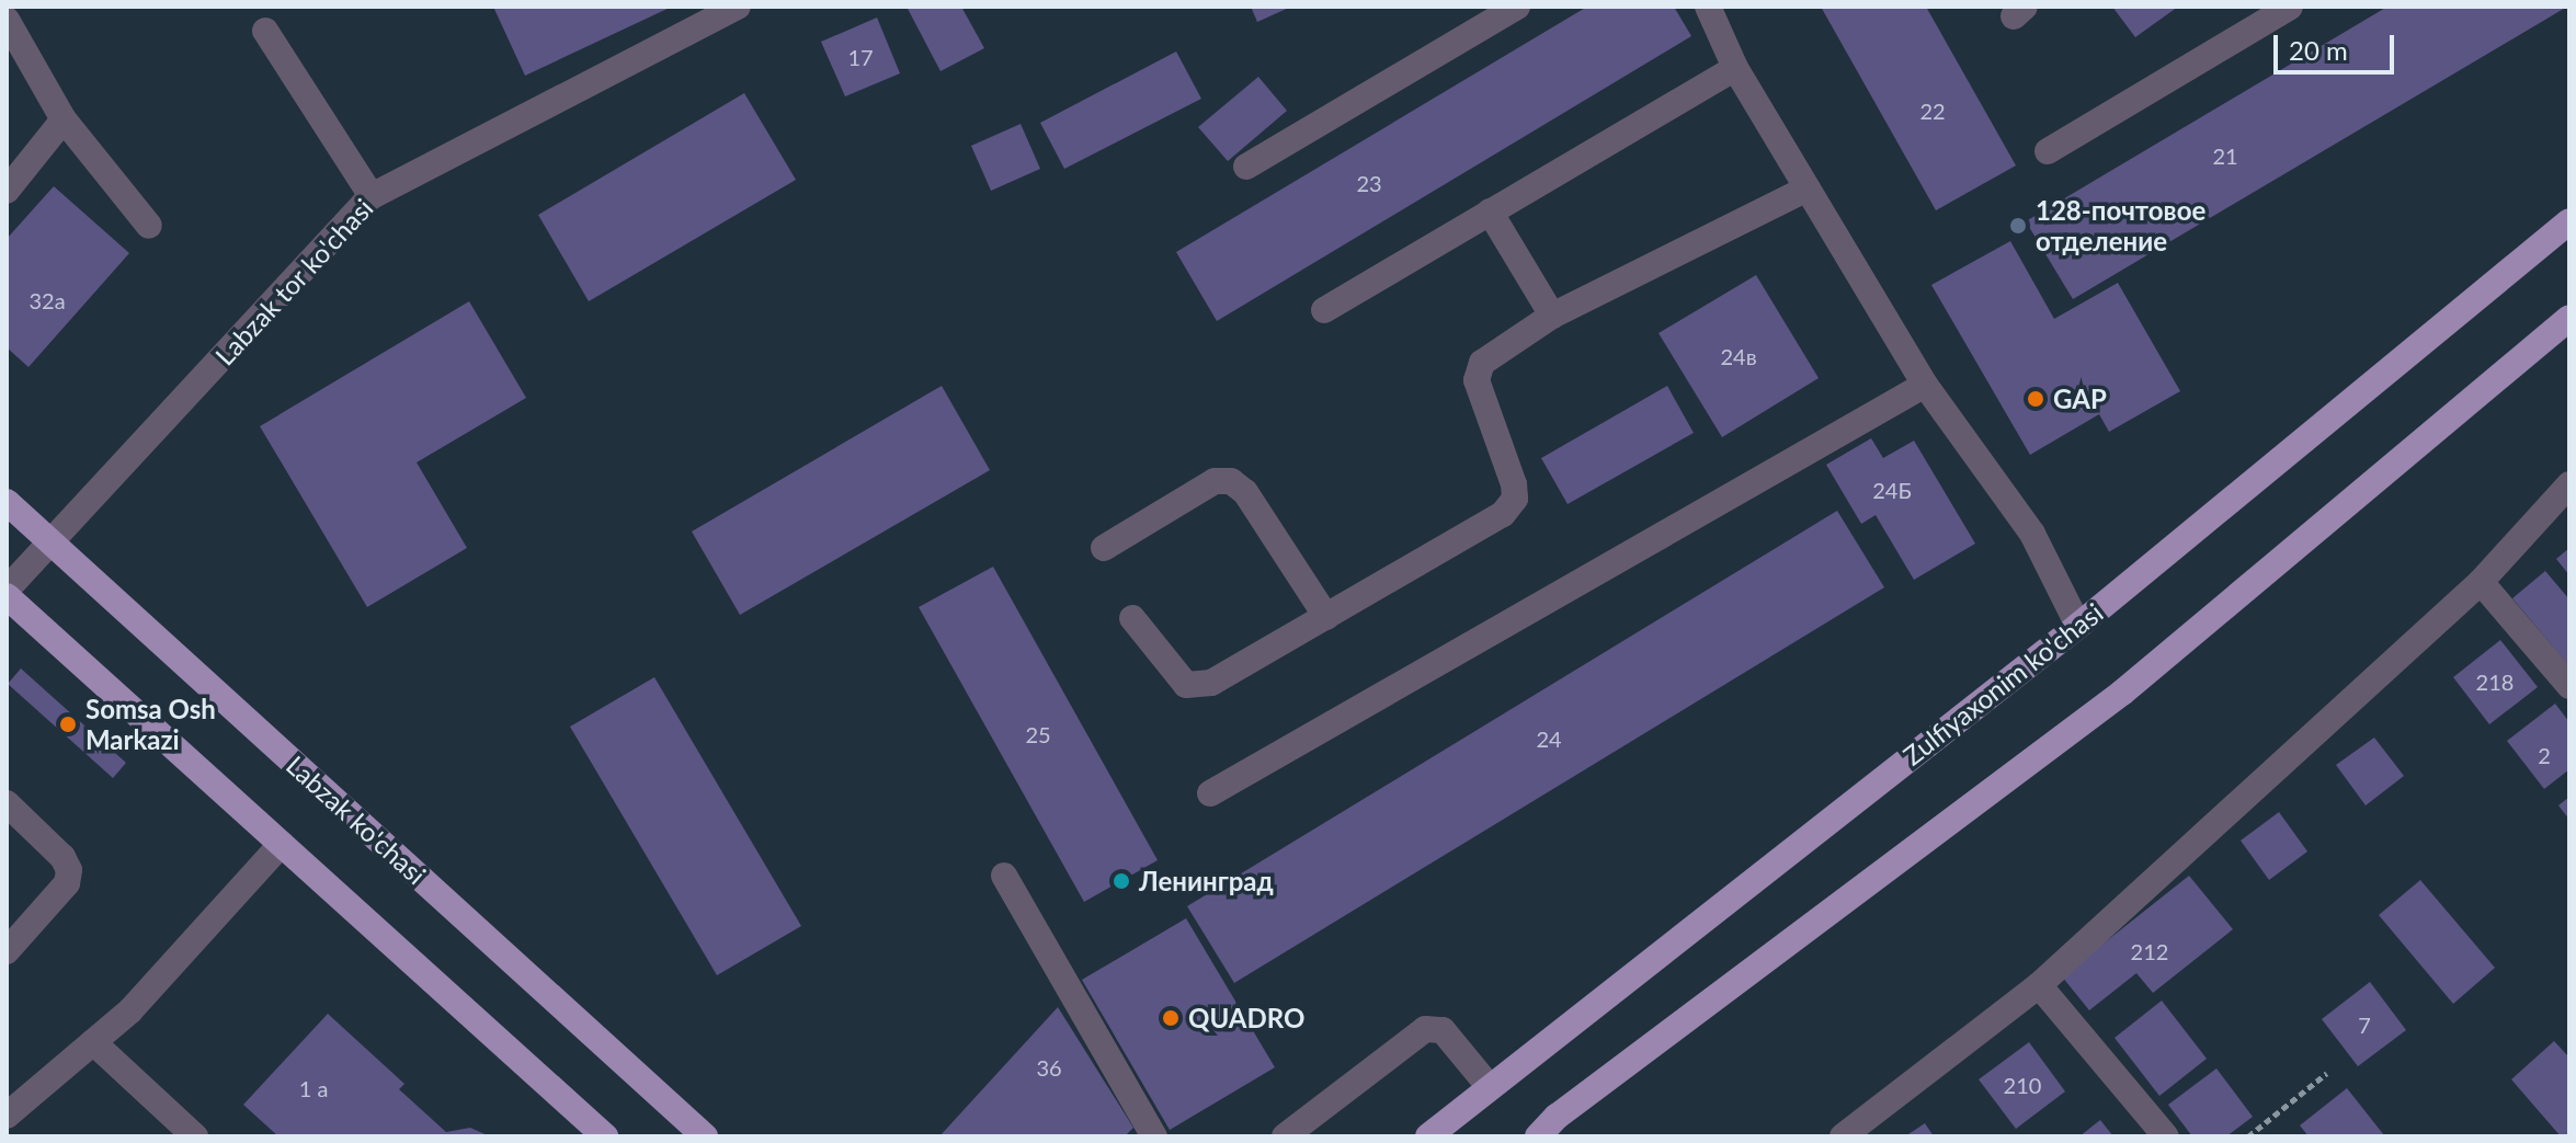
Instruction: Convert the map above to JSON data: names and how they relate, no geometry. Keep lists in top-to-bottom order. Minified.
{"streets":{"main road":["Zulfiyaxonim ko'chasi","Labzak ko'chasi"],"street":["Labzak tor ko'chasi"]},"crossings":[["Labzak tor ko'chasi","Labzak ko'chasi"]],"places":["128-почтовое отделение","GAP","Somsa Osh Markazi","Ленинград","QUADRO"],"house_numbers":["17","22","21","23","32a","24в","24Б","218","25","24","2","212","7","36","210","1 а"],"scale_bar":"20 m"}
